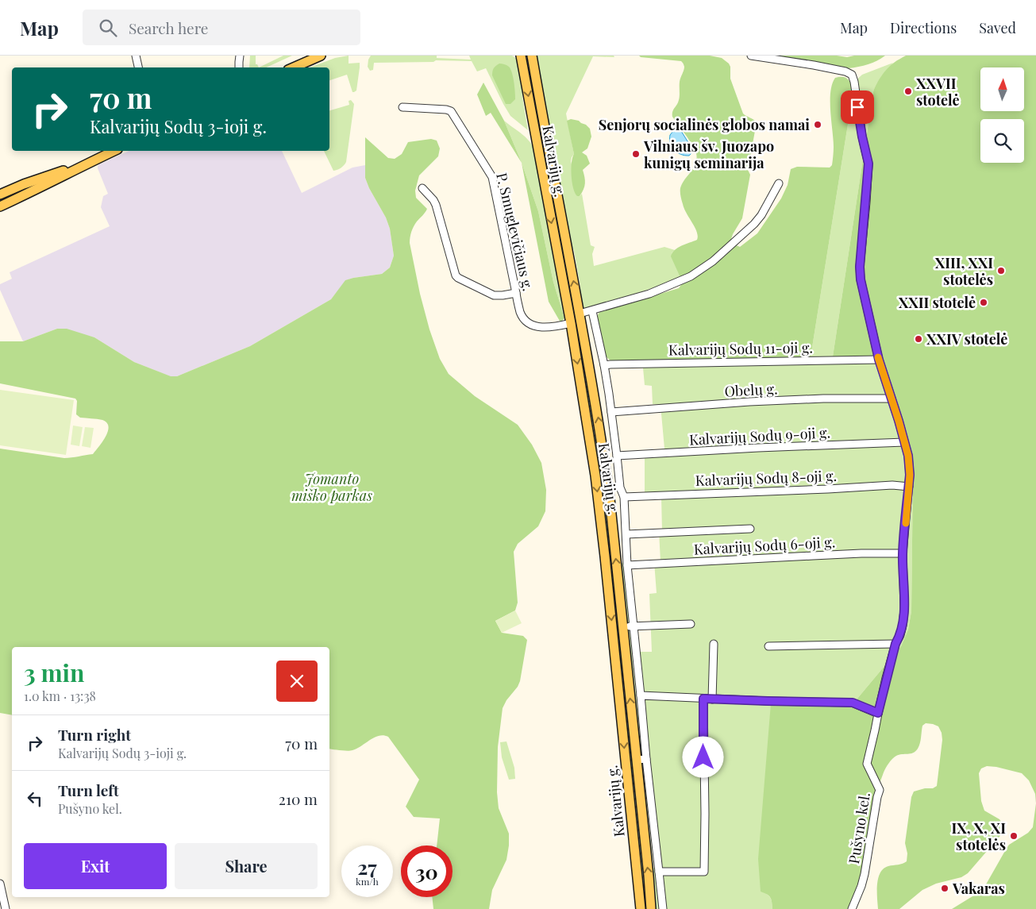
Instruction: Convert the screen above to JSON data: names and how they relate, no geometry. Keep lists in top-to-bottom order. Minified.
{"streets":{"main road":["Kalvarijų g."],"street":["P. Smuglevičiaus g.","Kalvarijų Sodų 11-oji g.","Obelų g.","Kalvarijų Sodų 9-oji g.","Kalvarijų Sodų 8-oji g.","Kalvarijų Sodų 6-oji g.","Pušyno kel."]},"crossings":[["Kalvarijų g.","P. Smuglevičiaus g."],["Kalvarijų Sodų 11-oji g.","Pušyno kel."],["Obelų g.","Pušyno kel."],["Kalvarijų Sodų 9-oji g.","Pušyno kel."],["Kalvarijų Sodų 8-oji g.","Pušyno kel."],["Kalvarijų Sodų 6-oji g.","Pušyno kel."]],"parks":["Jomanto miško parkas"],"places":["XXVII stotelė","Senjorų socialinės globos namai","Vilniaus šv. Juozapo kunigų seminarija","XIII, XXI stotelės","XXII stotelė","XXIV stotelė","IX, X, XI stotelės","Vakaras"],"north":"top","page":{"header":"Map","search":"Search here","nav":["Map","Directions","Saved"],"turn":["70 m","Kalvarijų Sodų 3-ioji g."],"heading":["3 min","1.0 km · 13:38"],"list":[{"name":"Turn right","note":"Kalvarijų Sodų 3-ioji g.","value":"70 m"},{"name":"Turn left","note":"Pušyno kel.","value":"210 m"}],"buttons":["Exit","Share"],"speed":"27 km/h","limit":"30"}}
